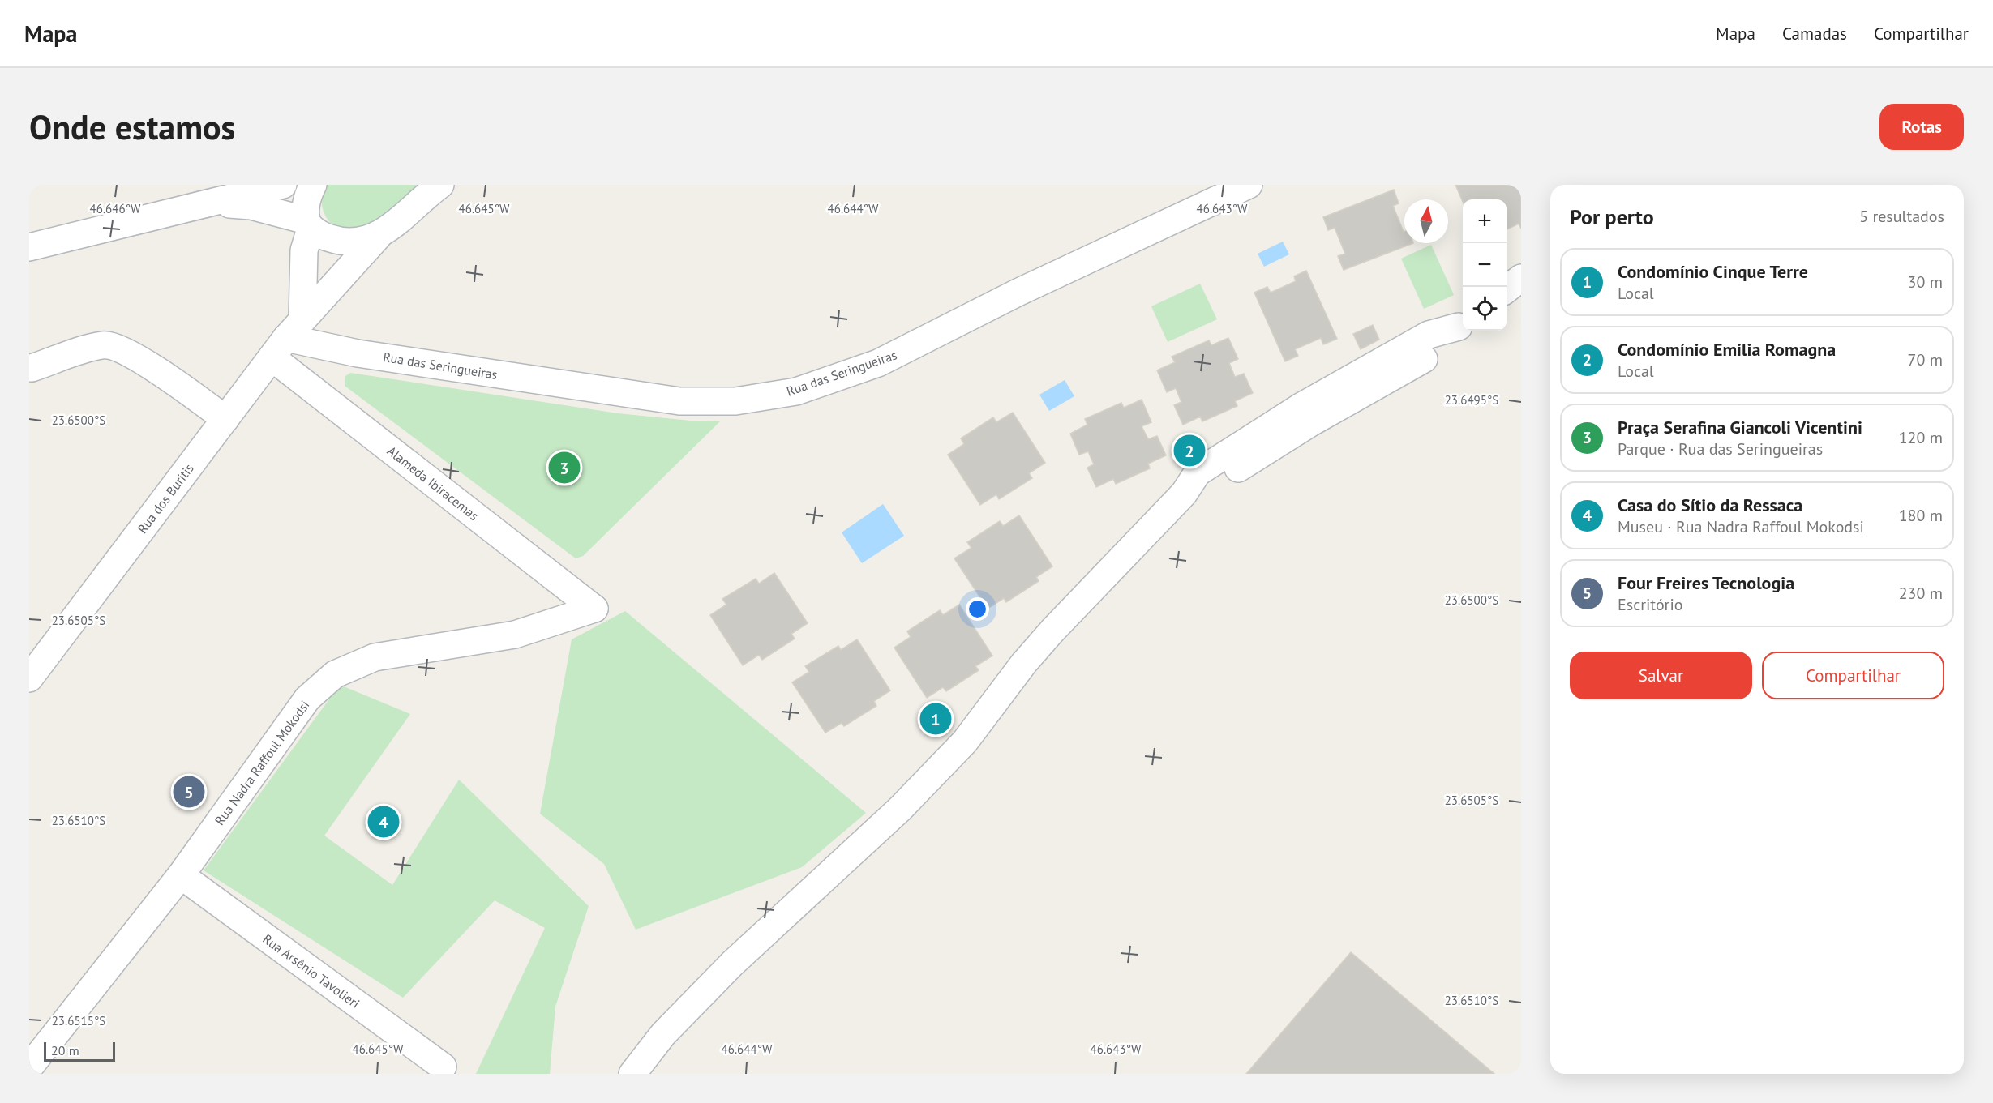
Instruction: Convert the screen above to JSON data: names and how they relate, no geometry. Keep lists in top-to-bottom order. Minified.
{"streets":{"street":["Rua das Seringueiras","Alameda Ibiracemas","Rua dos Buritis","Rua Nadra Raffoul Mokodsi","Rua Arsênio Tavolieri"]},"crossings":[["Rua das Seringueiras","Alameda Ibiracemas"],["Rua das Seringueiras","Rua dos Buritis"],["Alameda Ibiracemas","Rua dos Buritis"],["Alameda Ibiracemas","Rua Nadra Raffoul Mokodsi"],["Rua Nadra Raffoul Mokodsi","Rua Arsênio Tavolieri"]],"scale_bar":"20 m","north":"top","page":{"header":"Mapa","nav":["Mapa","Camadas","Compartilhar"],"buttons":["Rotas",["Salvar","Compartilhar"]],"title":"Onde estamos","heading":["Por perto","5 resultados"],"map_buttons":["+","−"],"list":[{"mark":"1","name":"Condomínio Cinque Terre","note":"Local","value":"30 m"},{"mark":"2","name":"Condomínio Emilia Romagna","note":"Local","value":"70 m"},{"mark":"3","name":"Praça Serafina Giancoli Vicentini","note":"Parque · Rua das Seringueiras","value":"120 m"},{"mark":"4","name":"Casa do Sítio da Ressaca","note":"Museu · Rua Nadra Raffoul Mokodsi","value":"180 m"},{"mark":"5","name":"Four Freires Tecnologia","note":"Escritório","value":"230 m"}],"pins":["2","3","1","5","4"],"scale":"20 m"},"coordinates":["46.646°W","46.645°W","46.644°W","46.643°W","23.6495°S","23.6500°S","23.6505°S","23.6510°S","23.6515°S"]}
